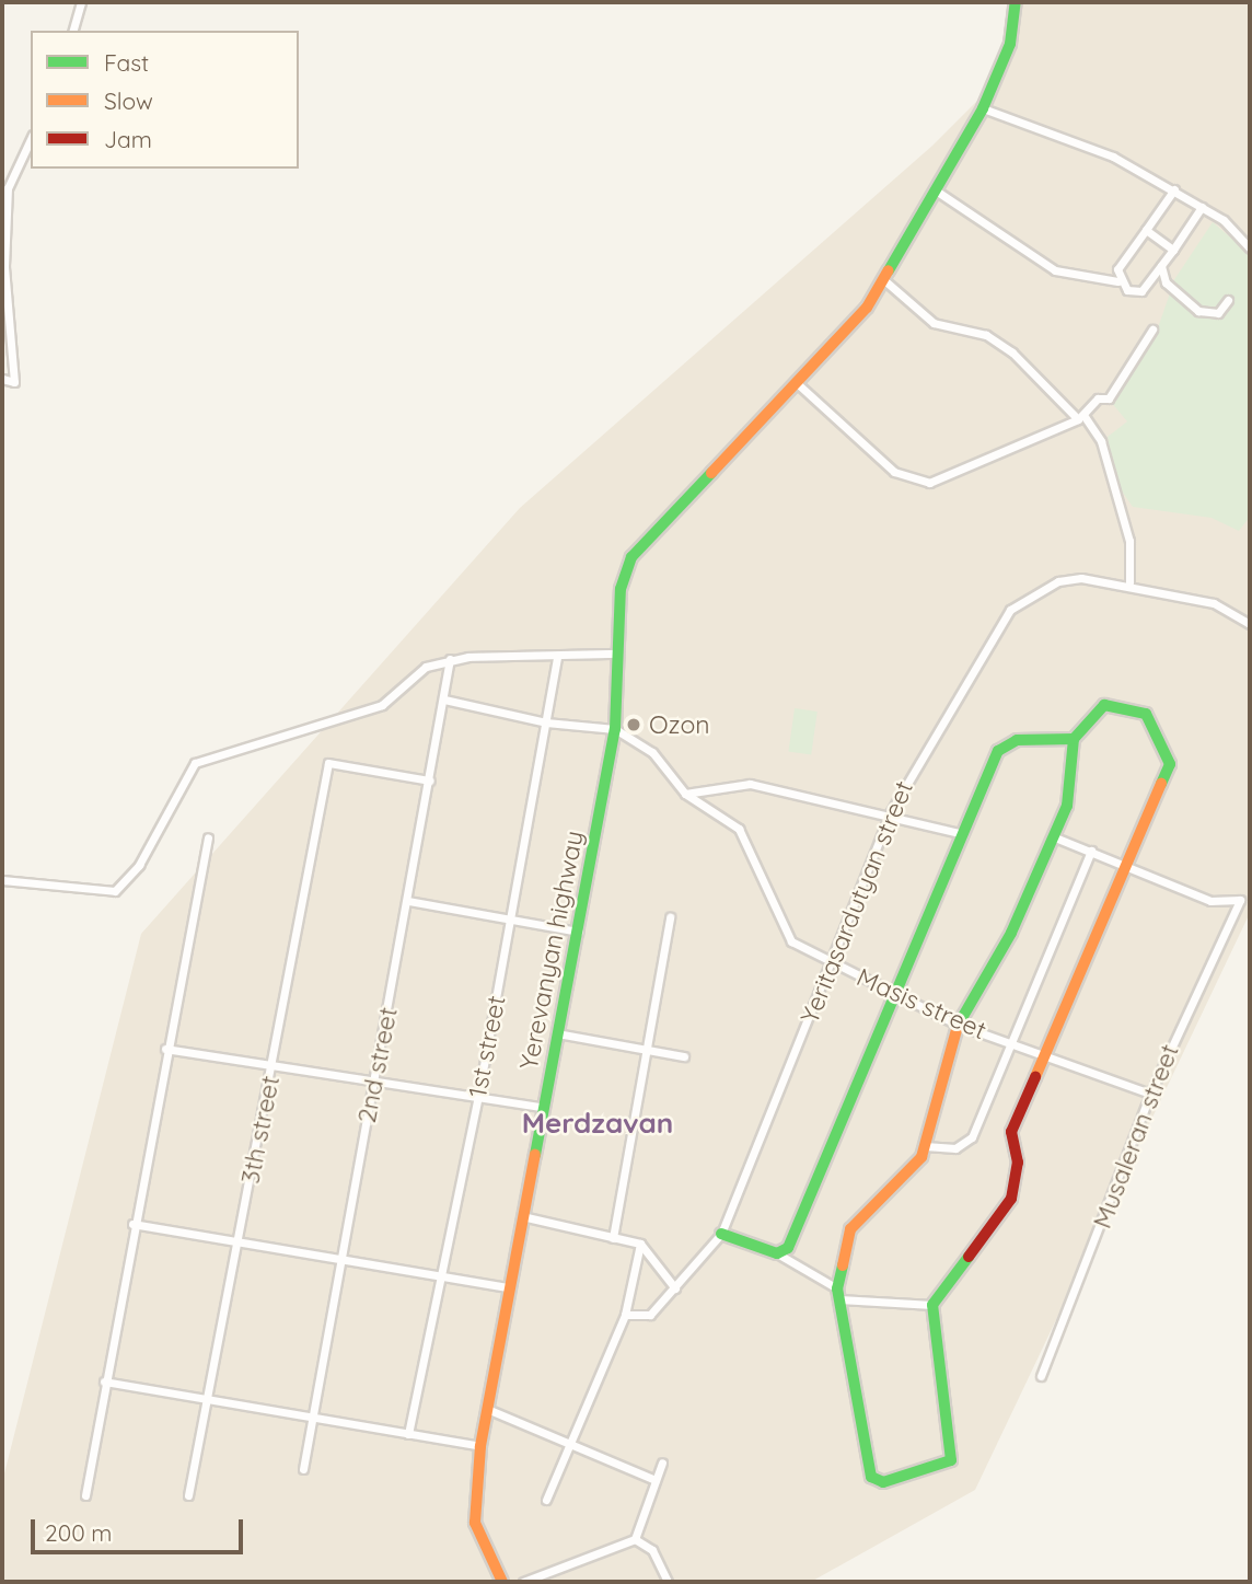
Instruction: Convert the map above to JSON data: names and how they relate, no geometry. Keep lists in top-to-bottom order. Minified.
{"streets":{"street":["Yeritasardutyan street","Yerevanyan highway","Masis street","1st street","2nd street","3th street","Musaleran street"]},"crossings":[["Yeritasardutyan street","Masis street"],["Yerevanyan highway","Masis street"],["Masis street","Musaleran street"],["2nd street","3th street"]],"districts":["Merdzavan"],"places":["Ozon"],"legend":["Fast","Slow","Jam"],"scale_bar":"200 m"}
